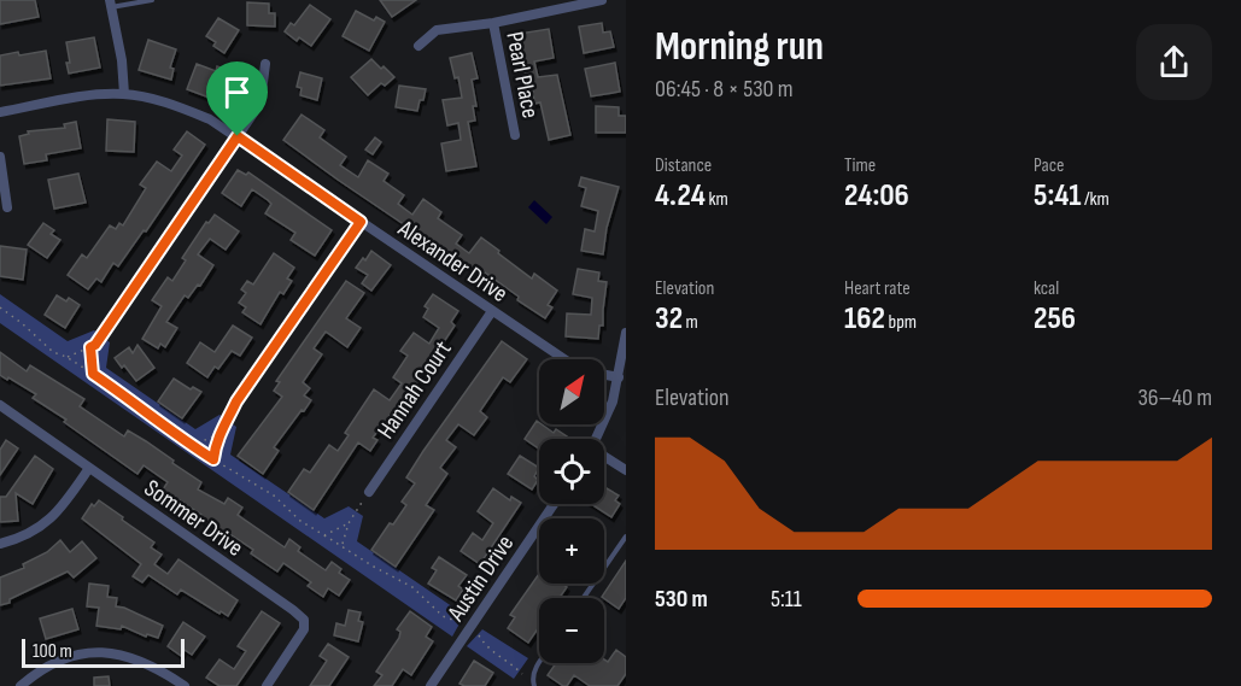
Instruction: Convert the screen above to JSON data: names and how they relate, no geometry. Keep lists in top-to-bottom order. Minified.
{"streets":{"street":["Pearl Place","Alexander Drive","Hannah Court","Sommer Drive","Austin Drive"]},"crossings":[["Alexander Drive","Hannah Court"]],"scale_bar":"100 m","north":"top right","page":{"heading":["Morning run","06:45 · 8 × 530 m"],"stats":[["Distance","4.24 km"],["Time","24:06"],["Pace","5:41 /km"],["Elevation","32 m"],["Heart rate","162 bpm"],["kcal","256"]],"map_buttons":["+","−"],"chart":["Elevation","36–40 m"],"list":[{"name":"530 m","note":"5:11"}],"scale":"100 m"}}
